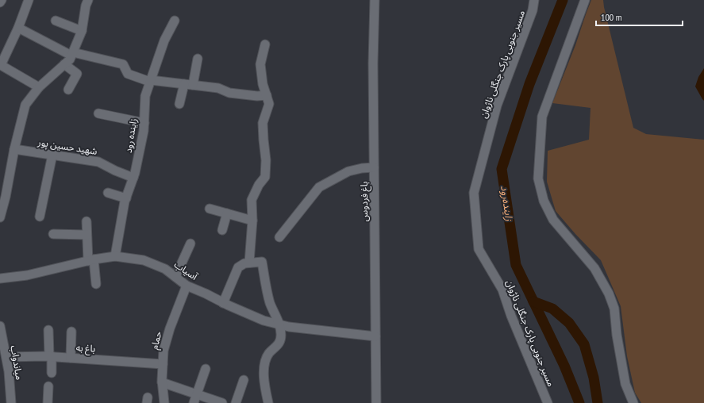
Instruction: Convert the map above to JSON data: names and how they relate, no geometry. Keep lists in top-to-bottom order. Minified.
{"streets":{"street":["مسیر جنوبی پارک جنگلی ناژوان","زاینده رود","شهید حسین پور","باغ فردوس","آسیاب","حمام","باغ به","میاندواب"]},"crossings":[["زاینده رود","شهید حسین پور"],["زاینده رود","آسیاب"],["باغ فردوس","آسیاب"],["آسیاب","حمام"],["حمام","باغ به"],["باغ به","میاندواب"]],"water":["زاینده‌رود"],"scale_bar":"100 m"}
